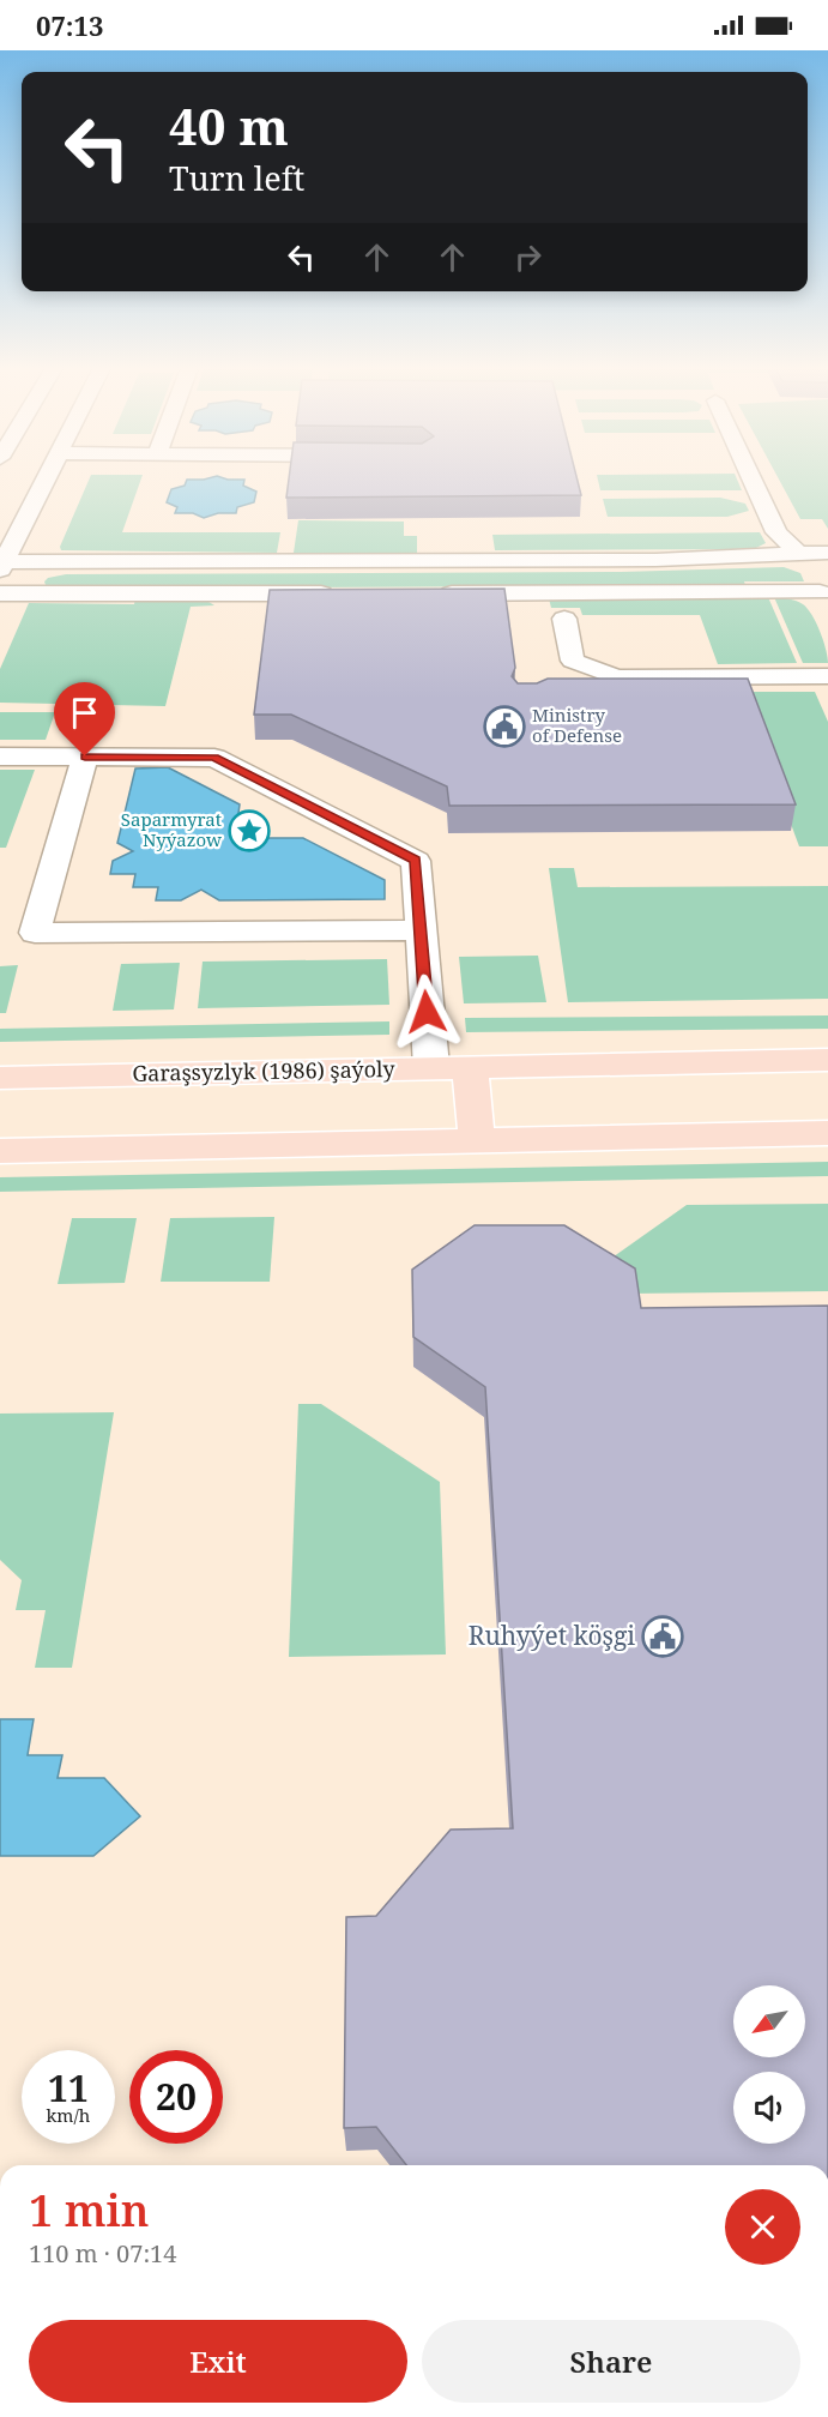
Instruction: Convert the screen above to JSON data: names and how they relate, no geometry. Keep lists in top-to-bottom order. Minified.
{"streets":{"main road":["Garaşsyzlyk (1986) şaýoly"]},"places":{"public building":["Ministry of Defense","Ruhyýet köşgi"],"place":["Saparmyrat Nyýazow"]},"north":"bottom left","page":{"status":"07:13","turn":["40 m","Turn left"],"speed":"11 km/h","limit":"20","heading":["1 min","110 m · 07:14"],"buttons":["Exit","Share"]}}
